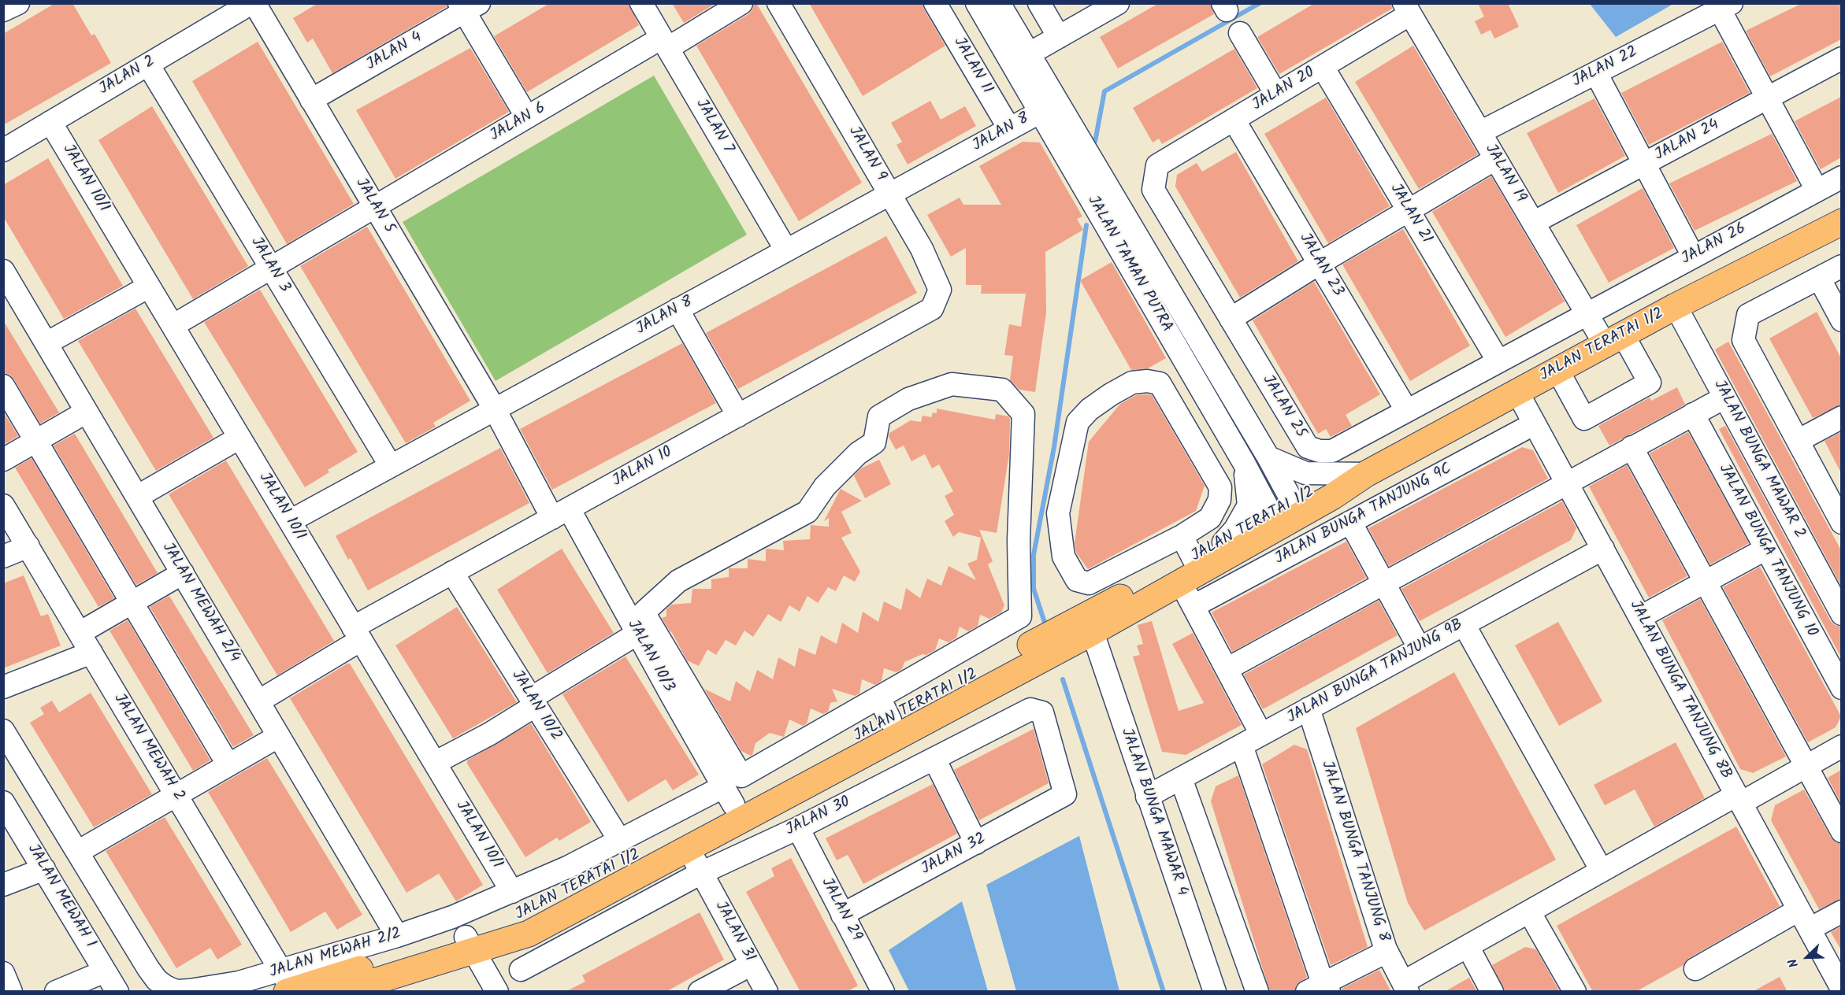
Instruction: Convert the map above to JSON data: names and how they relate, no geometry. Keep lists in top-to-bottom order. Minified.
{"streets":{"main road":["JALAN TERATAI 1/2"],"street":["JALAN 4","JALAN 11","JALAN 22","JALAN 2","JALAN 20","JALAN 6","JALAN 7","JALAN 8","JALAN 24","JALAN 9","JALAN 19","JALAN 10/1","JALAN 5","JALAN 21","JALAN 26","JALAN TAMAN PUTRA","JALAN 3","JALAN 23","JALAN 25","JALAN BUNGA MAWAR 2","JALAN 10","JALAN BUNGA TANJUNG 9C","JALAN BUNGA TANJUNG 10","JALAN MEWAH 2/4","JALAN 10/3","JALAN BUNGA TANJUNG 9B","JALAN BUNGA TANJUNG 8B","JALAN 10/2","JALAN MEWAH 2","JALAN BUNGA MAWAR 4","JALAN 30","JALAN BUNGA TANJUNG 8","JALAN 32","JALAN MEWAH 1","JALAN 29","JALAN 31","JALAN MEWAH 2/2"]},"crossings":[["JALAN 4","JALAN 5"],["JALAN 11","JALAN 8"],["JALAN 22","JALAN 19"],["JALAN 2","JALAN 10/1"],["JALAN 2","JALAN 5"],["JALAN 2","JALAN 3"],["JALAN 20","JALAN 19"],["JALAN 20","JALAN 21"],["JALAN 20","JALAN 23"],["JALAN 20","JALAN 25"],["JALAN 6","JALAN 7"],["JALAN 6","JALAN 10/1"],["JALAN 6","JALAN 5"],["JALAN 6","JALAN 3"],["JALAN 7","JALAN 8"],["JALAN 8","JALAN 9"],["JALAN 8","JALAN 10/1"],["JALAN 8","JALAN 5"],["JALAN 8","JALAN TAMAN PUTRA"],["JALAN 8","JALAN 3"],["JALAN 24","JALAN 19"],["JALAN 9","JALAN 10"],["JALAN 19","JALAN 26"],["JALAN 19","JALAN TERATAI 1/2"],["JALAN 19","JALAN 25"],["JALAN 10/1","JALAN 10"],["JALAN 10/1","JALAN MEWAH 2/2"],["JALAN 5","JALAN 10"],["JALAN 5","JALAN 10/3"],["JALAN 21","JALAN 25"],["JALAN 26","JALAN 25"],["JALAN TAMAN PUTRA","JALAN TERATAI 1/2"],["JALAN 23","JALAN 25"],["JALAN TERATAI 1/2","JALAN BUNGA MAWAR 2"],["JALAN TERATAI 1/2","JALAN 10/3"],["JALAN TERATAI 1/2","JALAN BUNGA TANJUNG 8B"],["JALAN TERATAI 1/2","JALAN BUNGA MAWAR 4"],["JALAN TERATAI 1/2","JALAN 31"],["JALAN TERATAI 1/2","JALAN MEWAH 2/2"],["JALAN 10","JALAN MEWAH 2/4"],["JALAN 10","JALAN 10/3"],["JALAN 10","JALAN 10/2"],["JALAN BUNGA TANJUNG 9C","JALAN BUNGA TANJUNG 8B"],["JALAN MEWAH 2/4","JALAN MEWAH 2/2"],["JALAN 10/3","JALAN MEWAH 2/2"],["JALAN BUNGA TANJUNG 9B","JALAN BUNGA TANJUNG 8B"],["JALAN BUNGA TANJUNG 9B","JALAN BUNGA MAWAR 4"],["JALAN BUNGA TANJUNG 9B","JALAN BUNGA TANJUNG 8"],["JALAN 10/2","JALAN MEWAH 2/2"],["JALAN MEWAH 2","JALAN MEWAH 2/2"],["JALAN 30","JALAN 32"],["JALAN 30","JALAN 29"],["JALAN 30","JALAN 31"],["JALAN 32","JALAN 29"]],"north":"bottom left"}
